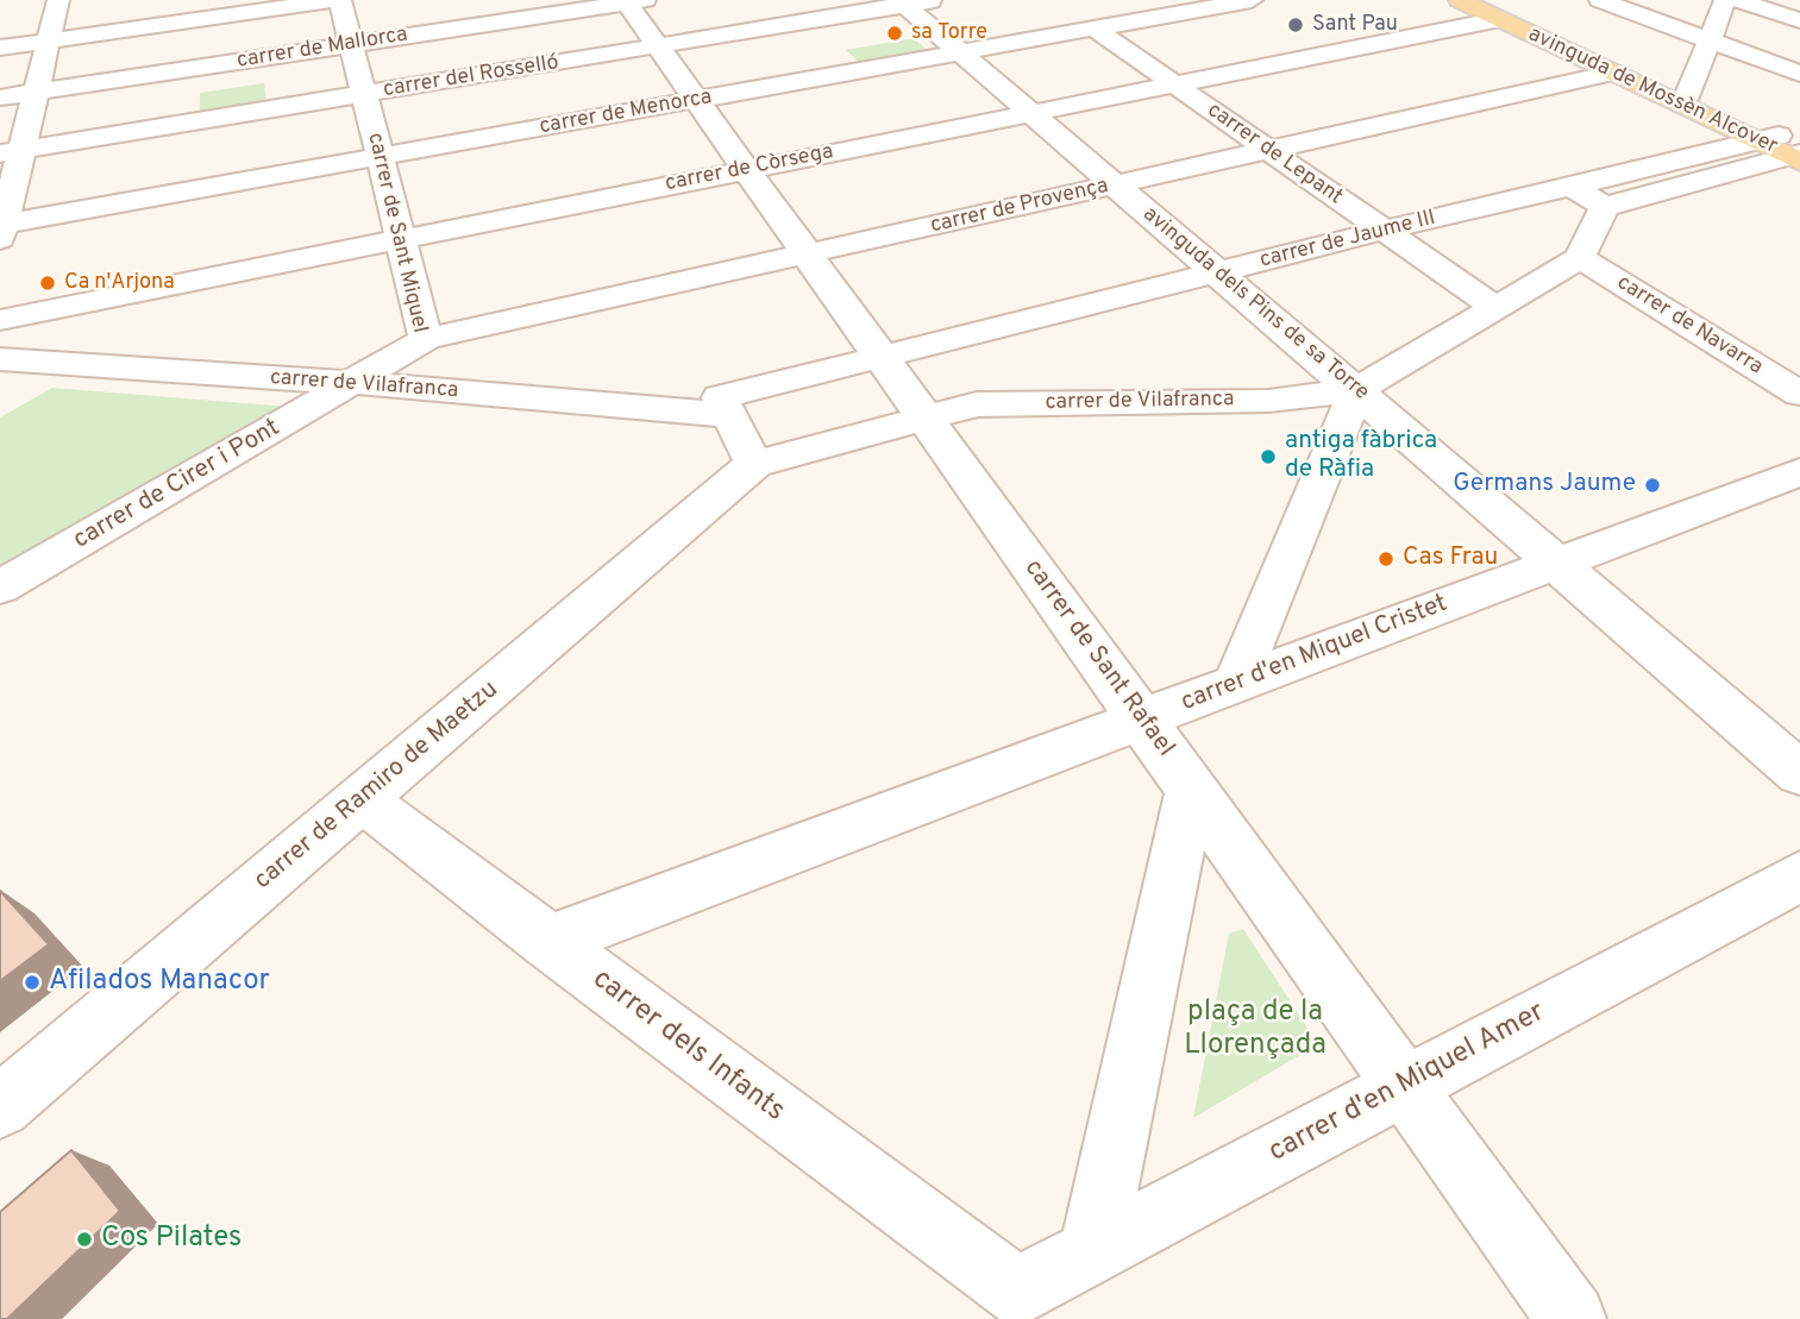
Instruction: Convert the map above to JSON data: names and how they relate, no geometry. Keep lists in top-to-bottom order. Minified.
{"streets":{"main road":["avinguda de Mossèn Alcover"],"street":["carrer de Mallorca","carrer del Rosselló","carrer de Menorca","carrer de Lepant","carrer de Còrsega","carrer de Provença","carrer de Sant Miquel","carrer de Jaume III","avinguda dels Pins de sa Torre","carrer de Navarra","carrer de Vilafranca","carrer de Cirer i Pont","carrer d'en Miquel Cristet","carrer de Sant Rafael","carrer de Ramiro de Maetzu","carrer dels Infants","carrer d'en Miquel Amer"]},"crossings":[["carrer de Mallorca","carrer de Sant Miquel"],["carrer de Mallorca","carrer de Sant Rafael"],["carrer del Rosselló","carrer de Sant Miquel"],["carrer del Rosselló","avinguda dels Pins de sa Torre"],["carrer del Rosselló","carrer de Sant Rafael"],["avinguda de Mossèn Alcover","carrer de Còrsega"],["avinguda de Mossèn Alcover","carrer de Provença"],["avinguda de Mossèn Alcover","carrer de Jaume III"],["carrer de Menorca","carrer de Lepant"],["carrer de Menorca","carrer de Sant Miquel"],["carrer de Menorca","avinguda dels Pins de sa Torre"],["carrer de Menorca","carrer de Sant Rafael"],["carrer de Lepant","carrer de Còrsega"],["carrer de Lepant","carrer de Provença"],["carrer de Lepant","carrer de Jaume III"],["carrer de Còrsega","carrer de Sant Miquel"],["carrer de Còrsega","avinguda dels Pins de sa Torre"],["carrer de Còrsega","carrer de Sant Rafael"],["carrer de Provença","carrer de Sant Miquel"],["carrer de Provença","avinguda dels Pins de sa Torre"],["carrer de Provença","carrer de Sant Rafael"],["carrer de Sant Miquel","carrer de Vilafranca"],["carrer de Sant Miquel","carrer de Cirer i Pont"],["carrer de Jaume III","avinguda dels Pins de sa Torre"],["carrer de Jaume III","carrer de Vilafranca"],["carrer de Jaume III","carrer de Sant Rafael"],["avinguda dels Pins de sa Torre","carrer de Vilafranca"],["avinguda dels Pins de sa Torre","carrer d'en Miquel Cristet"],["carrer de Vilafranca","carrer de Cirer i Pont"],["carrer de Vilafranca","carrer de Sant Rafael"],["carrer de Vilafranca","carrer de Ramiro de Maetzu"],["carrer d'en Miquel Cristet","carrer de Sant Rafael"],["carrer d'en Miquel Cristet","carrer dels Infants"],["carrer de Sant Rafael","carrer d'en Miquel Amer"],["carrer de Ramiro de Maetzu","carrer dels Infants"],["carrer dels Infants","carrer d'en Miquel Amer"]],"parks":["plaça de la Llorençada"],"places":["Sant Pau","sa Torre","Ca n'Arjona","antiga fàbrica de Ràfia","Germans Jaume","Cas Frau","Afilados Manacor","Cos Pilates"]}
